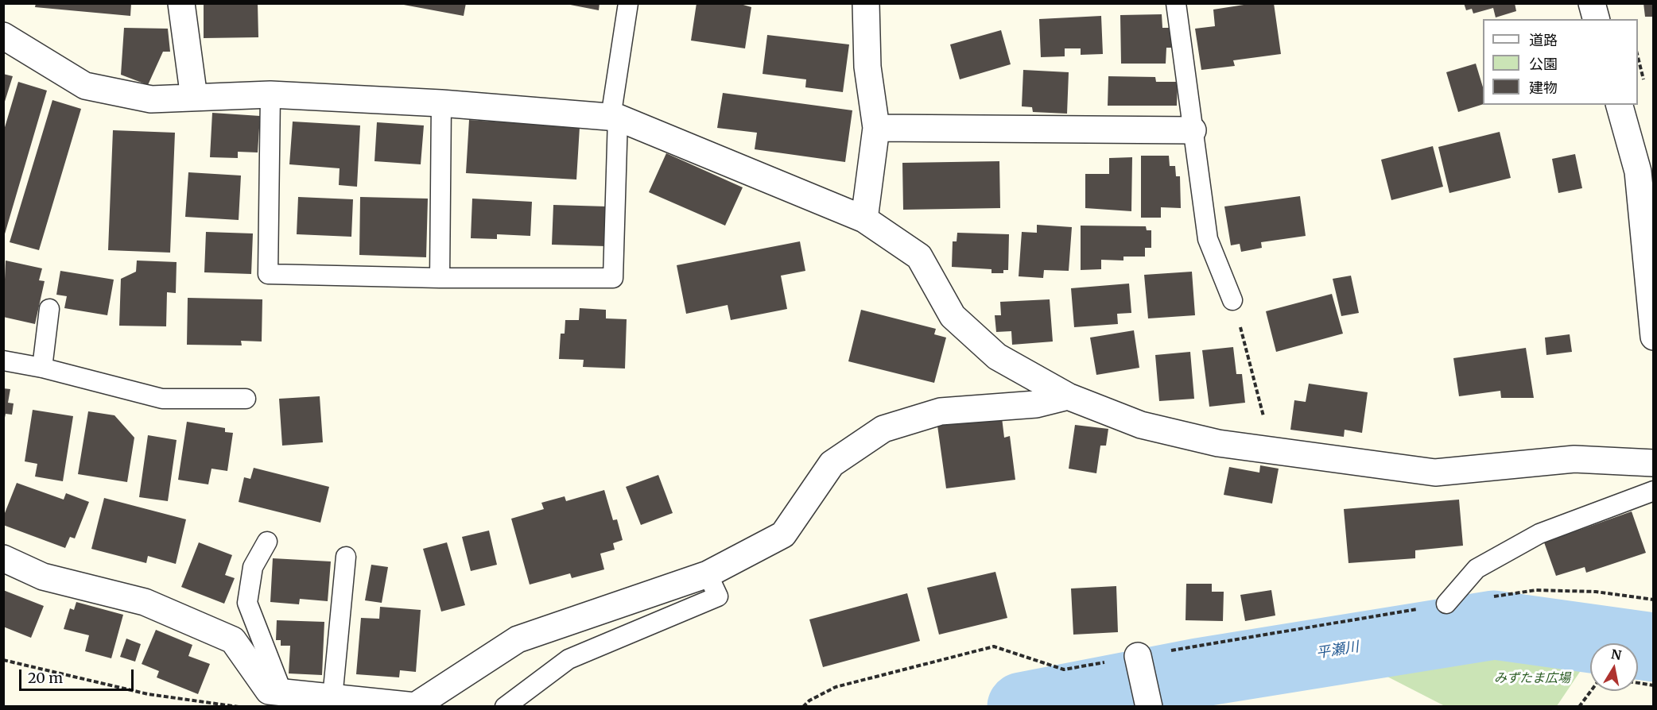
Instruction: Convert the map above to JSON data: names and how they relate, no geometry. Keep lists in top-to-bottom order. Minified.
{"water":["平瀬川"],"parks":["みずたま広場"],"legend":["道路","公園","建物"],"scale_bar":"20 m","north":"top"}
